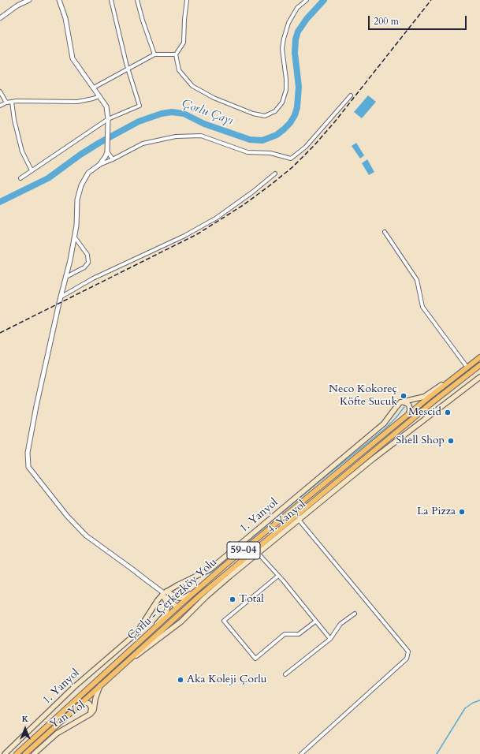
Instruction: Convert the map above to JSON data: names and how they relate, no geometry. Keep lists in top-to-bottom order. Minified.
{"streets":{"main road":["1. Yanyol","4. Yanyol","59-04","Çorlu - Çerkezköy Yolu","Yan Yol"]},"crossings":[["4. Yanyol","Çorlu - Çerkezköy Yolu"],["Çorlu - Çerkezköy Yolu","Yan Yol"]],"water":["Çorlu Çayı"],"places":["Neco Kokoreç Köfte Sucuk","Mescid","Shell Shop","La Pizza","Total","Aka Koleji Çorlu"],"scale_bar":"200 m","north":"top"}
